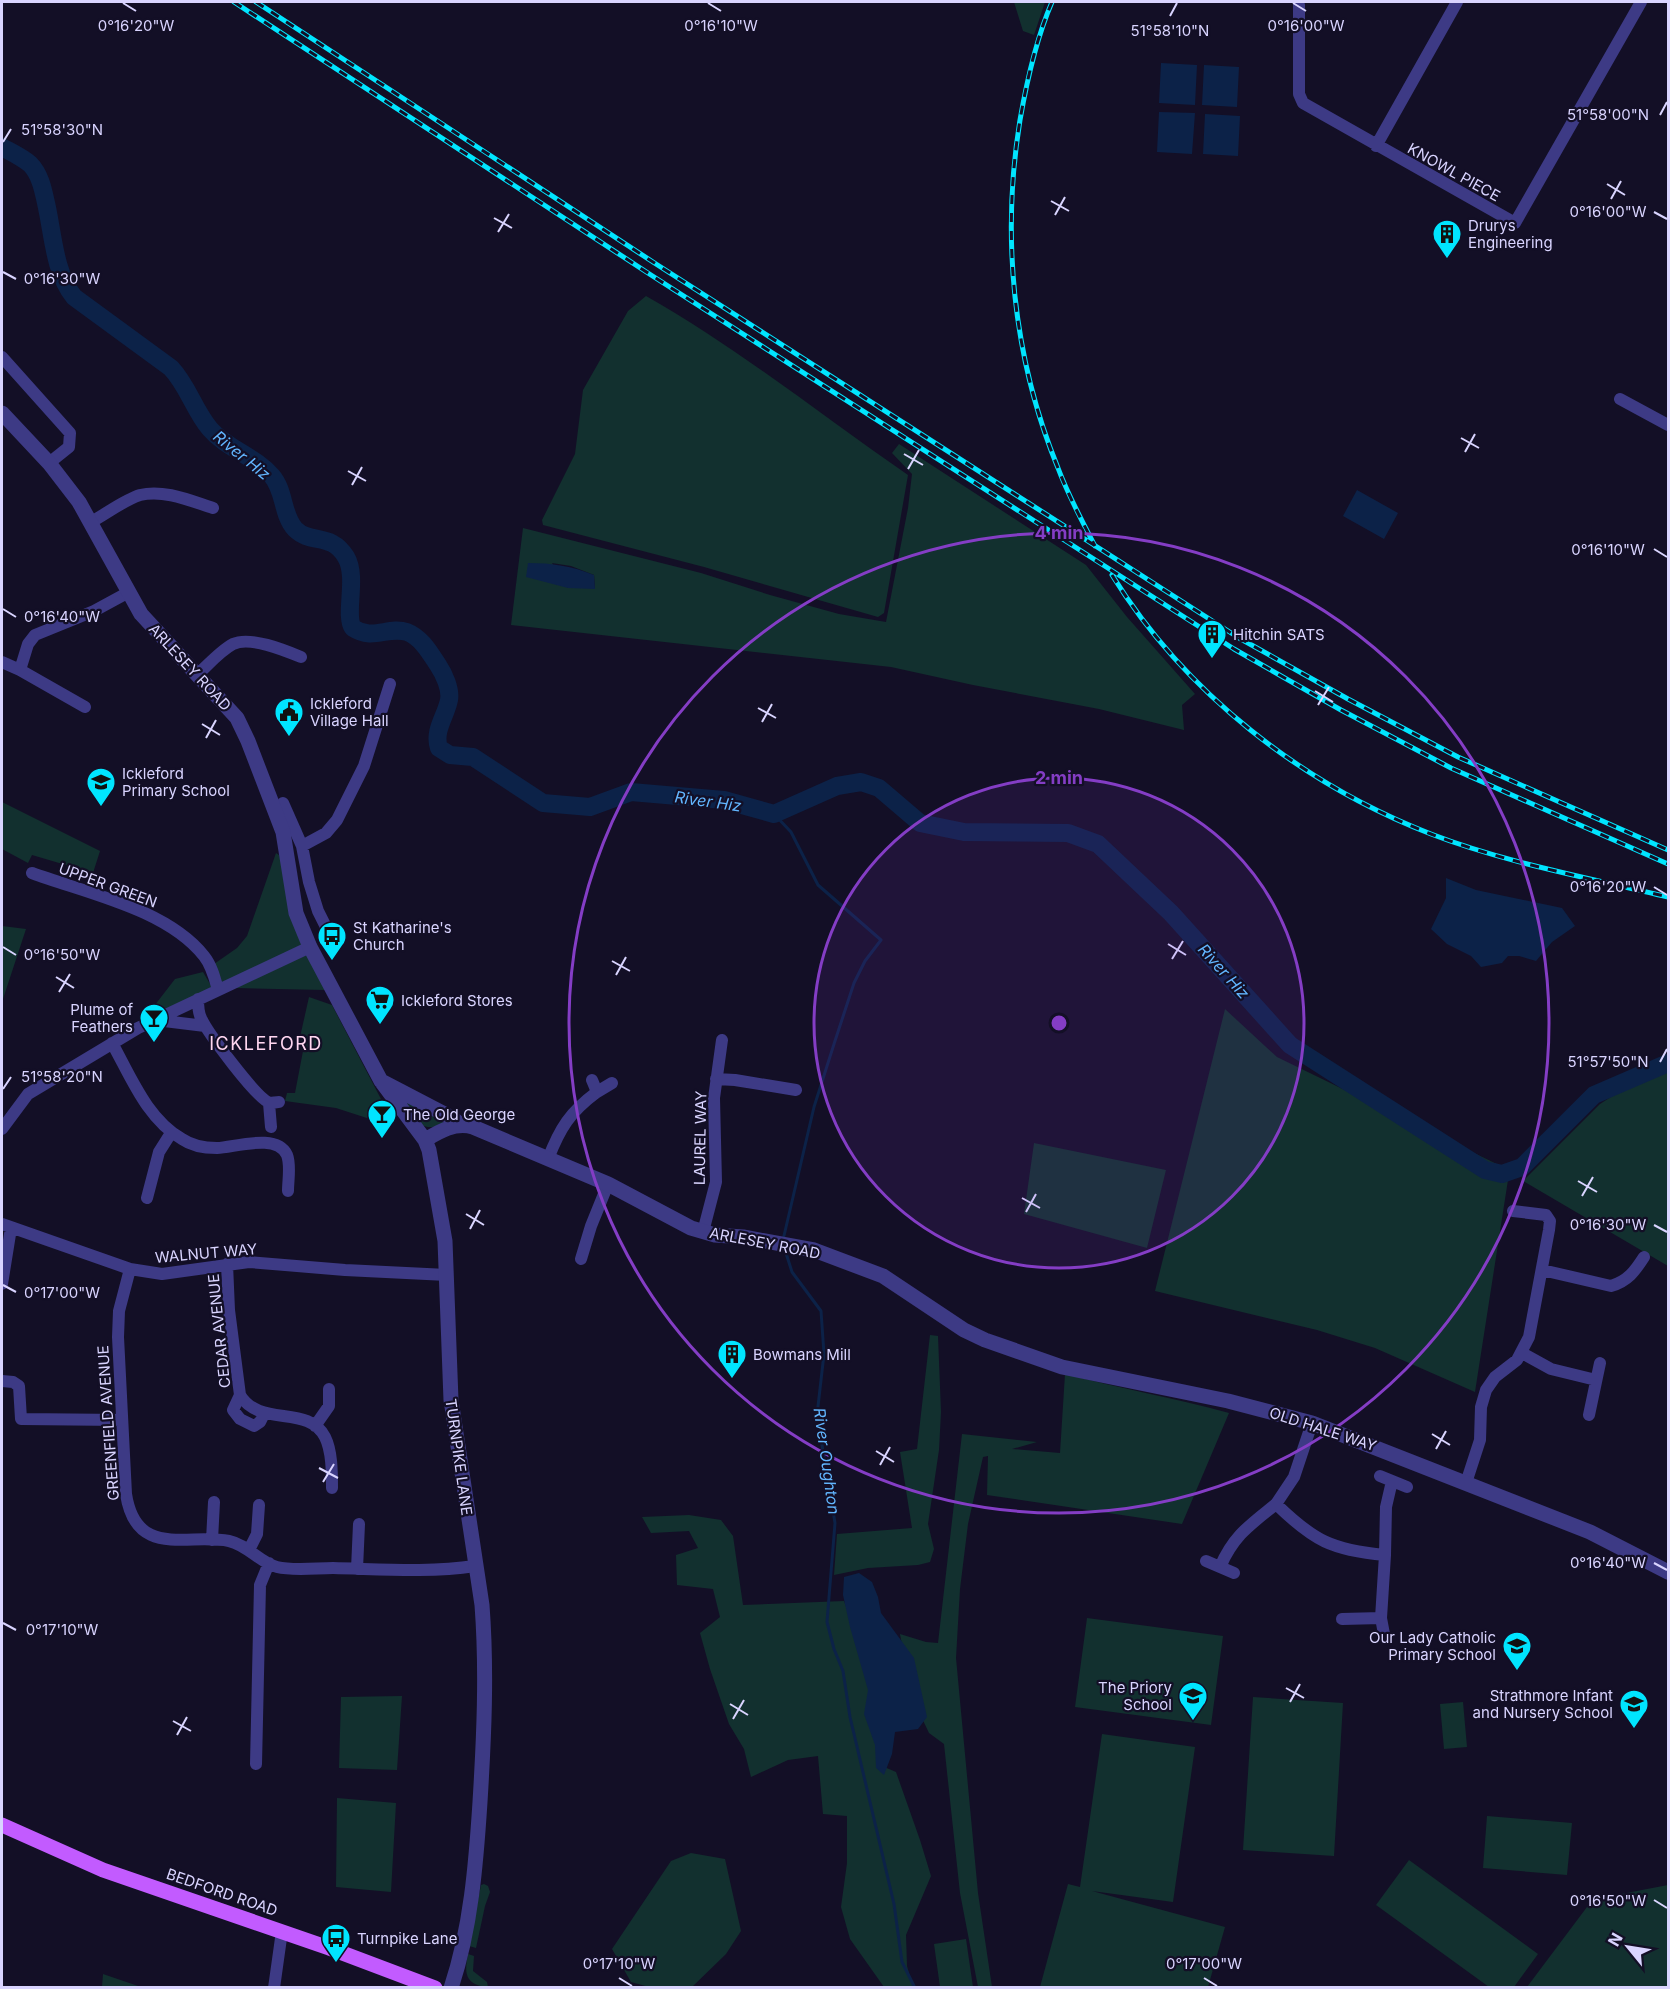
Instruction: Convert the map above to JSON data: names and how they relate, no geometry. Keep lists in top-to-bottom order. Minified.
{"streets":{"main road":["BEDFORD ROAD"],"street":["KNOWL PIECE","ARLESEY ROAD","UPPER GREEN","LAUREL WAY","WALNUT WAY","CEDAR AVENUE","GREENFIELD AVENUE","OLD HALE WAY","TURNPIKE LANE"]},"crossings":[["ARLESEY ROAD","LAUREL WAY"],["ARLESEY ROAD","OLD HALE WAY"],["ARLESEY ROAD","TURNPIKE LANE"],["WALNUT WAY","CEDAR AVENUE"],["WALNUT WAY","GREENFIELD AVENUE"],["WALNUT WAY","TURNPIKE LANE"],["GREENFIELD AVENUE","TURNPIKE LANE"]],"districts":["ICKLEFORD"],"water":["River Hiz","River Oughton"],"places":{"building":["Drurys Engineering","Hitchin SATS","Bowmans Mill"],"public building":["Ickleford Village Hall"],"school or university":["Ickleford Primary School","Our Lady Catholic Primary School","The Priory School","Strathmore Infant and Nursery School"],"bus stop":["St Katharine's Church","Turnpike Lane"],"supermarket":["Ickleford Stores"],"bar":["Plume of Feathers","The Old George"]},"north":"top left","coordinates":["0°16'20\"W","0°16'10\"W","0°16'00\"W","51°58'10\"N","51°58'00\"N","51°58'30\"N","0°16'30\"W","0°16'40\"W","0°16'50\"W","51°57'50\"N","51°58'20\"N","0°17'00\"W","0°17'10\"W"],"rings":["4 min","2 min"]}
